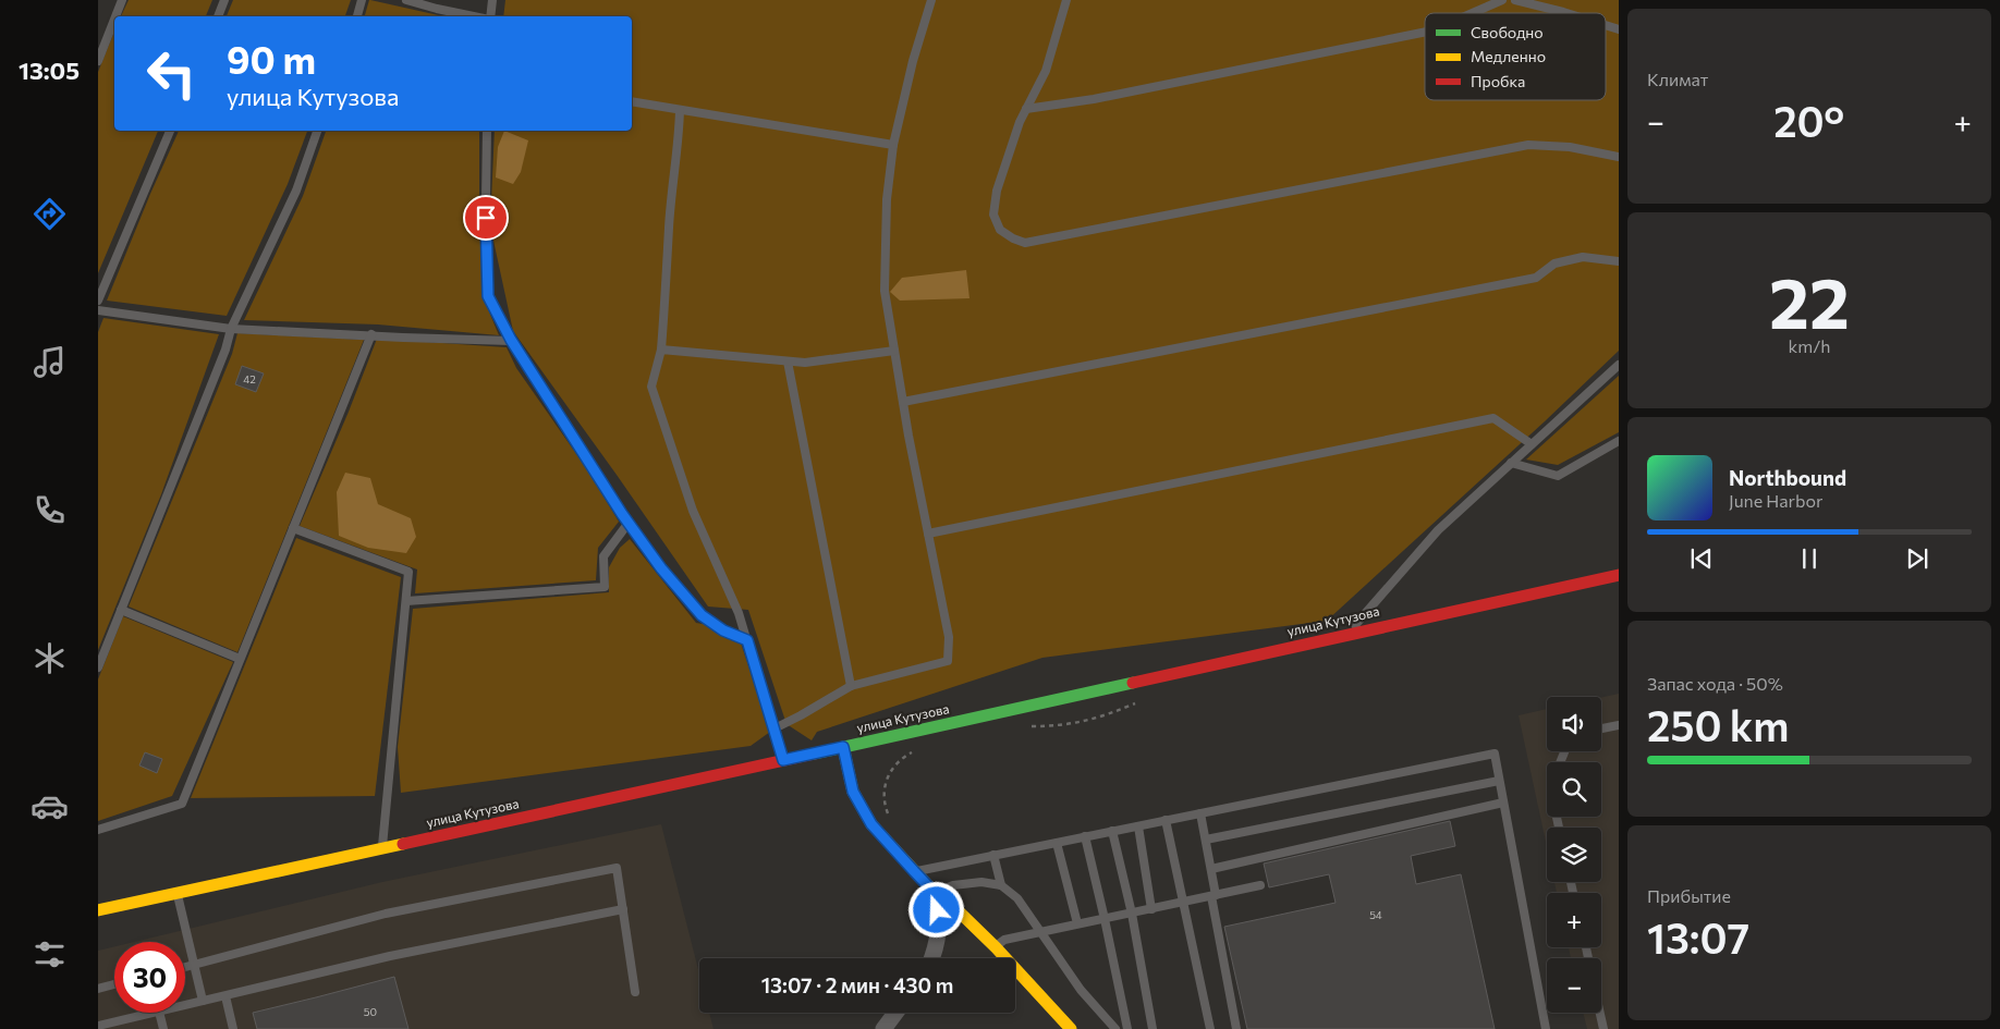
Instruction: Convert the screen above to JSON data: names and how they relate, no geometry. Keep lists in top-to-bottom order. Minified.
{"streets":{"main road":["улица Кутузова"]},"house_numbers":["42","54","50"],"legend":["Свободно","Медленно","Пробка"],"page":{"tabs":"13:05","tile":["Климат",["22","km/h"],["Запас хода · 50%","250 km"],["Прибытие","13:07"]],"turn":["90 m","улица Кутузова"],"heat":["−","20°","+"],"song":["Northbound","June Harbor"],"map_buttons":["+","−"],"limit":"30","trip":"13:07 · 2 мин · 430 m"}}
